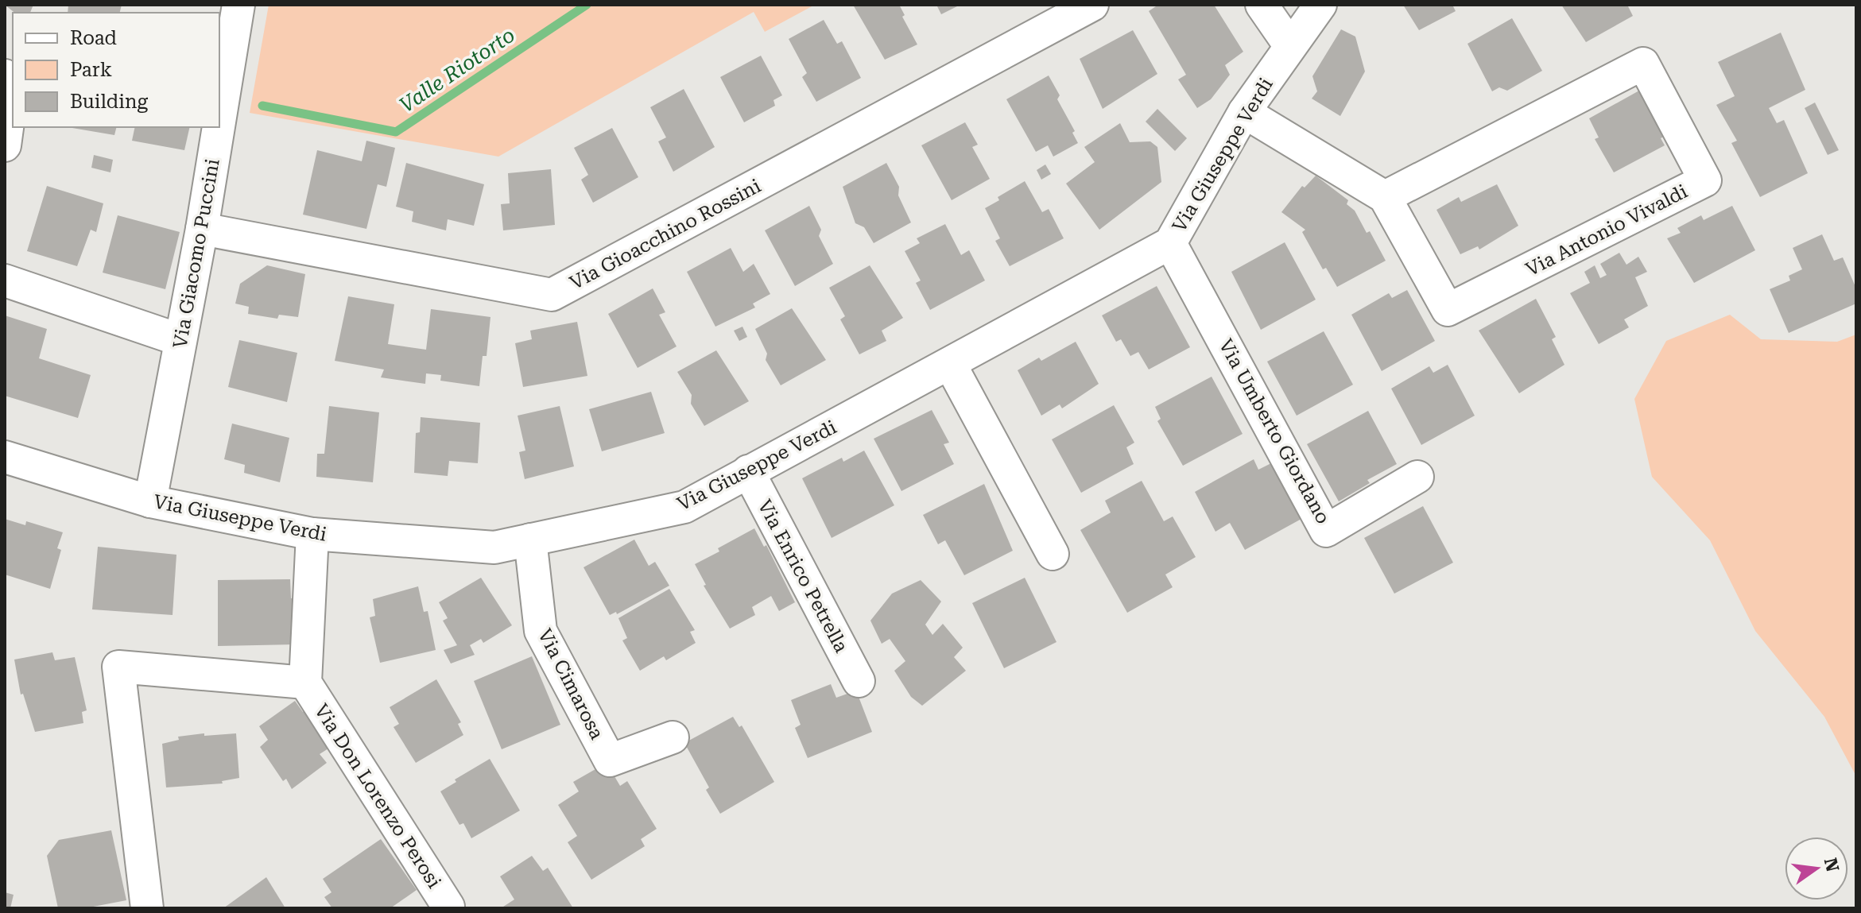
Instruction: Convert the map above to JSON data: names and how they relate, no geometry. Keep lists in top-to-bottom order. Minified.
{"streets":{"street":["Via Giuseppe Verdi","Via Antonio Vivaldi","Via Gioacchino Rossini","Via Giacomo Puccini","Via Umberto Giordano","Via Enrico Petrella","Via Cimarosa","Via Don Lorenzo Perosi"]},"crossings":[["Via Giuseppe Verdi","Via Antonio Vivaldi"],["Via Giuseppe Verdi","Via Giacomo Puccini"],["Via Giuseppe Verdi","Via Umberto Giordano"],["Via Giuseppe Verdi","Via Enrico Petrella"],["Via Giuseppe Verdi","Via Cimarosa"],["Via Giuseppe Verdi","Via Don Lorenzo Perosi"],["Via Gioacchino Rossini","Via Giacomo Puccini"]],"water":["Valle Riotorto"],"legend":["Road","Park","Building"],"north":"right"}
